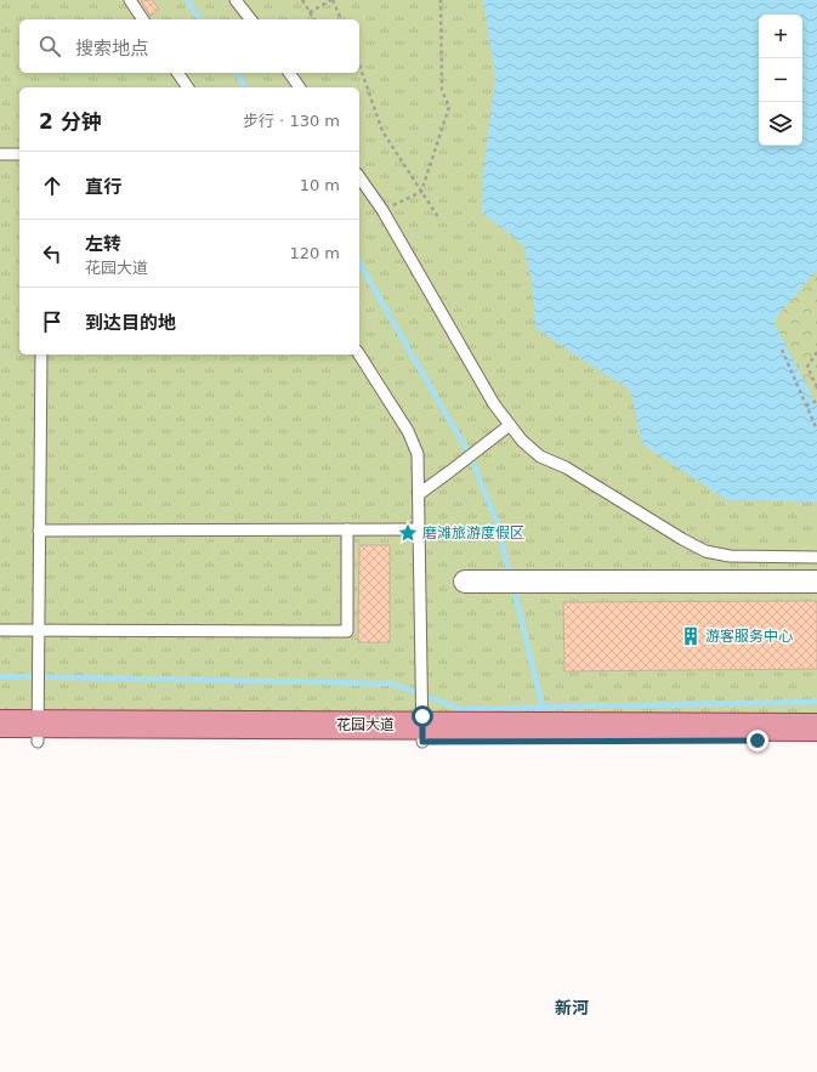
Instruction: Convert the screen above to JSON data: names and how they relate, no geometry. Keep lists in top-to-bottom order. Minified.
{"streets":{"main road":["花园大道"]},"districts":["新河"],"places":{"place":["磨滩旅游度假区"],"building":["游客服务中心"]},"page":{"map_buttons":["+","−"],"search":"搜索地点","heading":["2 分钟","步行 · 130 m"],"list":[["直行","10 m"],["左转","花园大道","120 m"],"到达目的地"]}}
